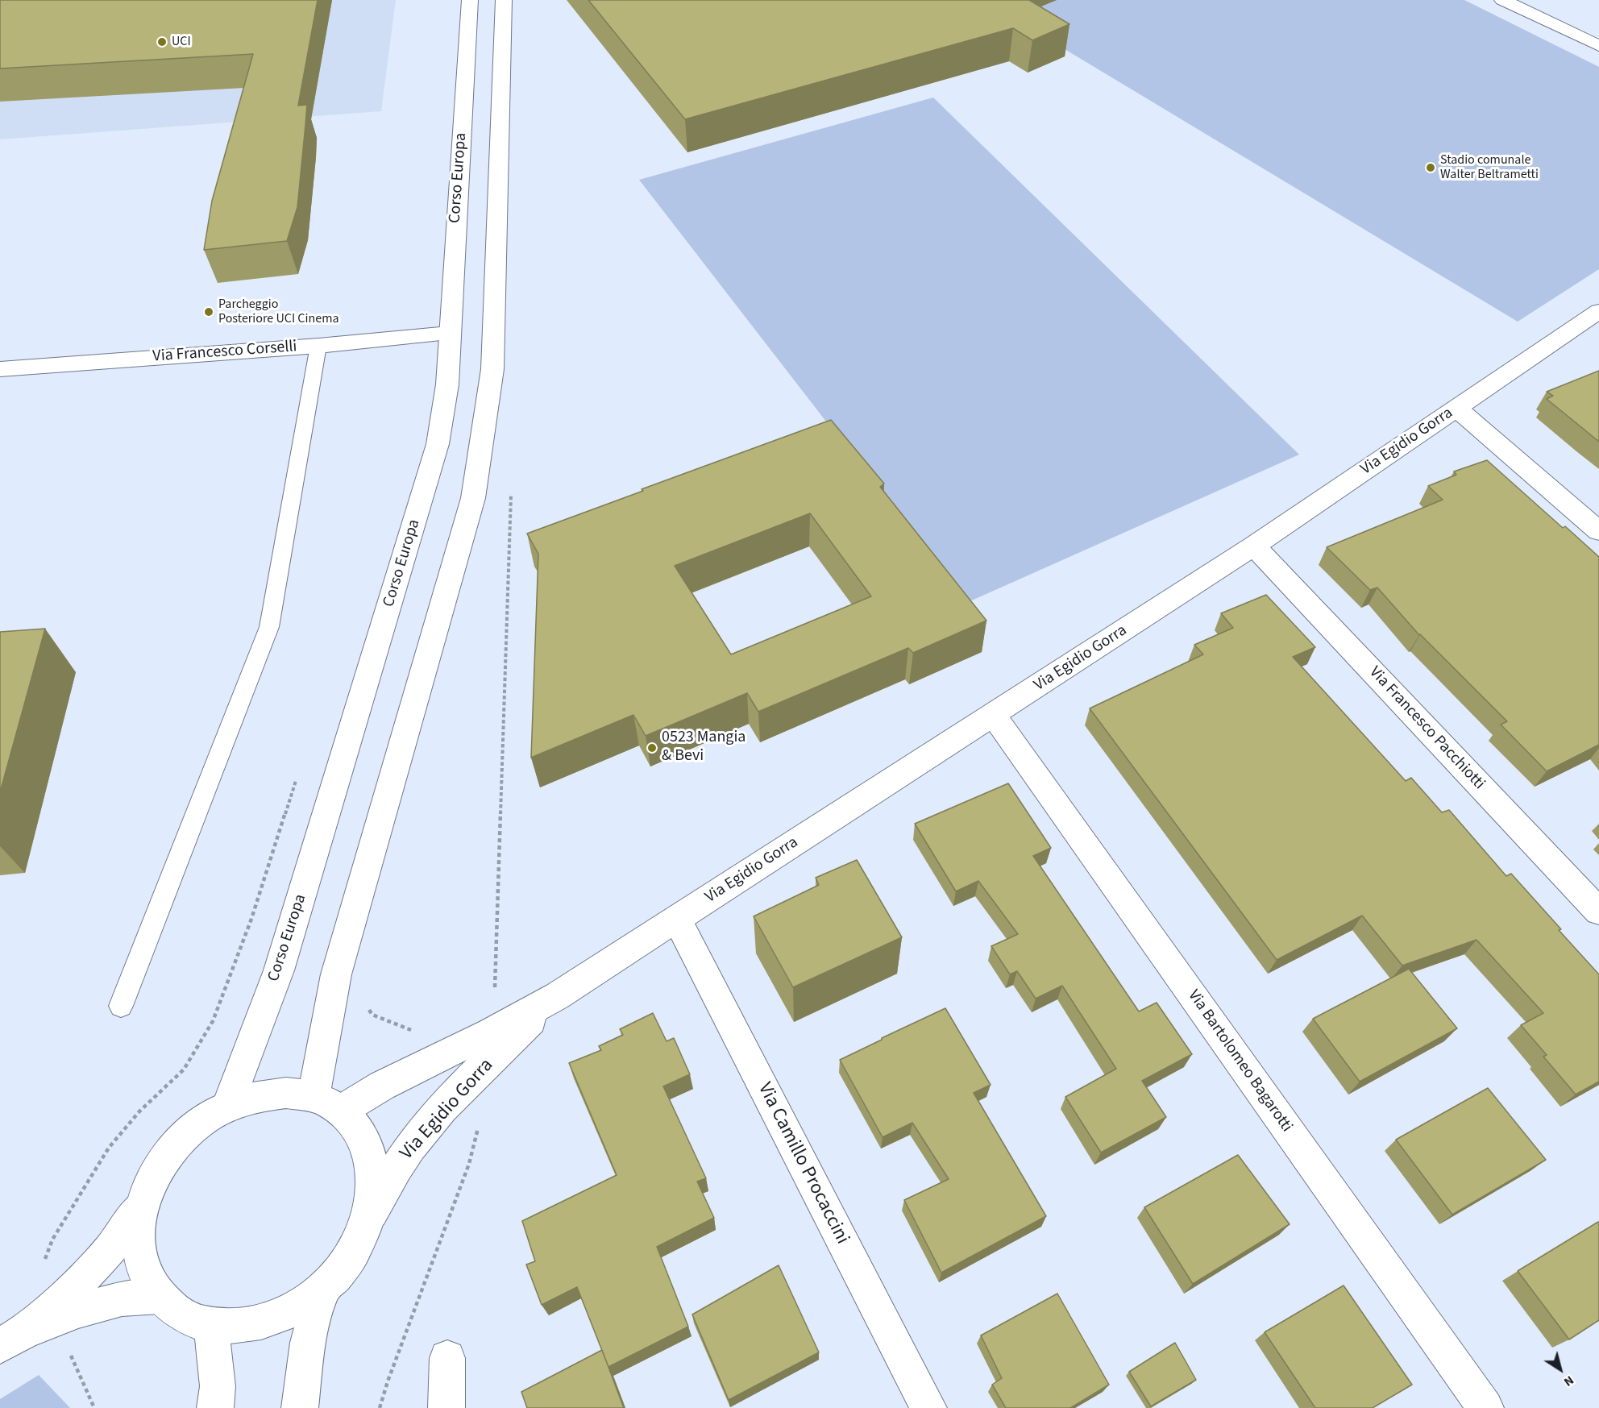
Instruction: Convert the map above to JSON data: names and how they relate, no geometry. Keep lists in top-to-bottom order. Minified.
{"streets":{"street":["Corso Europa","Via Francesco Corselli","Via Egidio Gorra","Via Francesco Pacchiotti","Via Bartolomeo Bagarotti","Via Camillo Procaccini"]},"crossings":[["Corso Europa","Via Francesco Corselli"],["Via Egidio Gorra","Via Francesco Pacchiotti"],["Via Egidio Gorra","Via Bartolomeo Bagarotti"],["Via Egidio Gorra","Via Camillo Procaccini"]],"places":["UCI","Stadio comunale Walter Beltrametti","Parcheggio Posteriore UCI Cinema","0523 Mangia & Bevi"],"north":"bottom right"}
